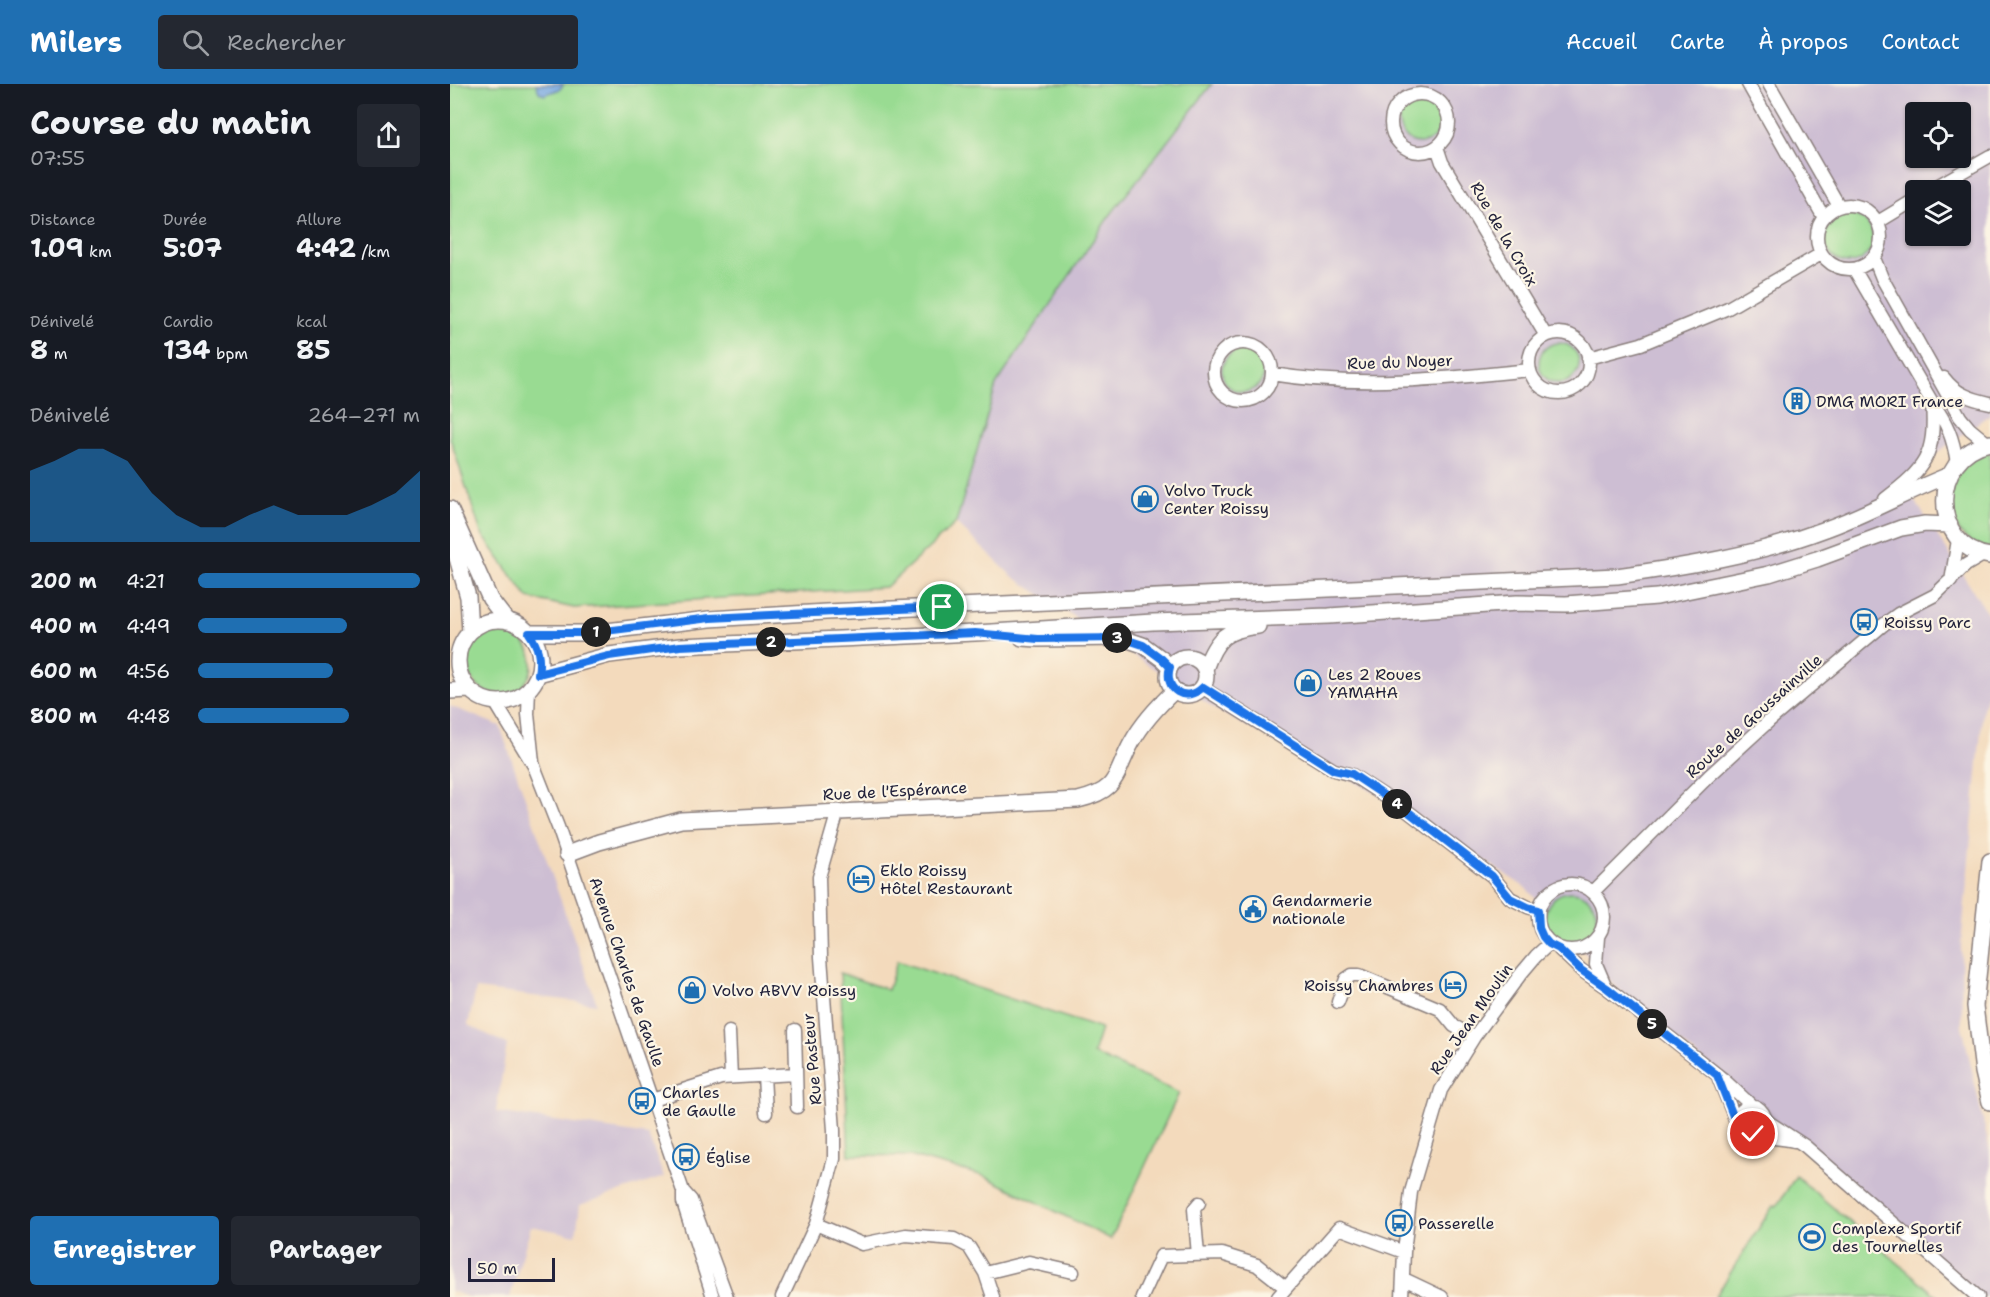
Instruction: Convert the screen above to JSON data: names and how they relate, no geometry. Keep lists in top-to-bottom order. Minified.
{"streets":{"main road":["Rue de l'Espérance"],"street":["Rue de la Croix","Rue du Noyer","Route de Goussainville","Avenue Charles de Gaulle","Rue Jean Moulin","Rue Pasteur"]},"crossings":[["Rue de la Croix","Rue du Noyer"],["Route de Goussainville","Rue Jean Moulin"],["Rue de l'Espérance","Avenue Charles de Gaulle"],["Rue de l'Espérance","Rue Pasteur"]],"places":{"building":["DMG MORI France"],"shop":["Volvo Truck Center Roissy","Les 2 Roues YAMAHA","Volvo ABVV Roissy"],"bus stop":["Roissy Parc","Charles de Gaulle","Église","Passerelle"],"hotel":["Eklo Roissy Hôtel Restaurant","Roissy Chambres"],"public building":["Gendarmerie nationale"],"sports":["Complexe Sportif des Tournelles"]},"scale_bar":"50 m","page":{"header":"Milers","search":"Rechercher","nav":["Accueil","Carte","À propos","Contact"],"heading":["Course du matin","07:55"],"stats":[["Distance","1.09 km"],["Durée","5:07"],["Allure","4:42 /km"],["Dénivelé","8 m"],["Cardio","134 bpm"],["kcal","85"]],"chart":["Dénivelé","264–271 m"],"list":[{"name":"200 m","note":"4:21"},{"name":"400 m","note":"4:49"},{"name":"600 m","note":"4:56"},{"name":"800 m","note":"4:48"}],"pins":["1","3","2","4","5"],"buttons":["Enregistrer","Partager"],"scale":"50 m"}}
